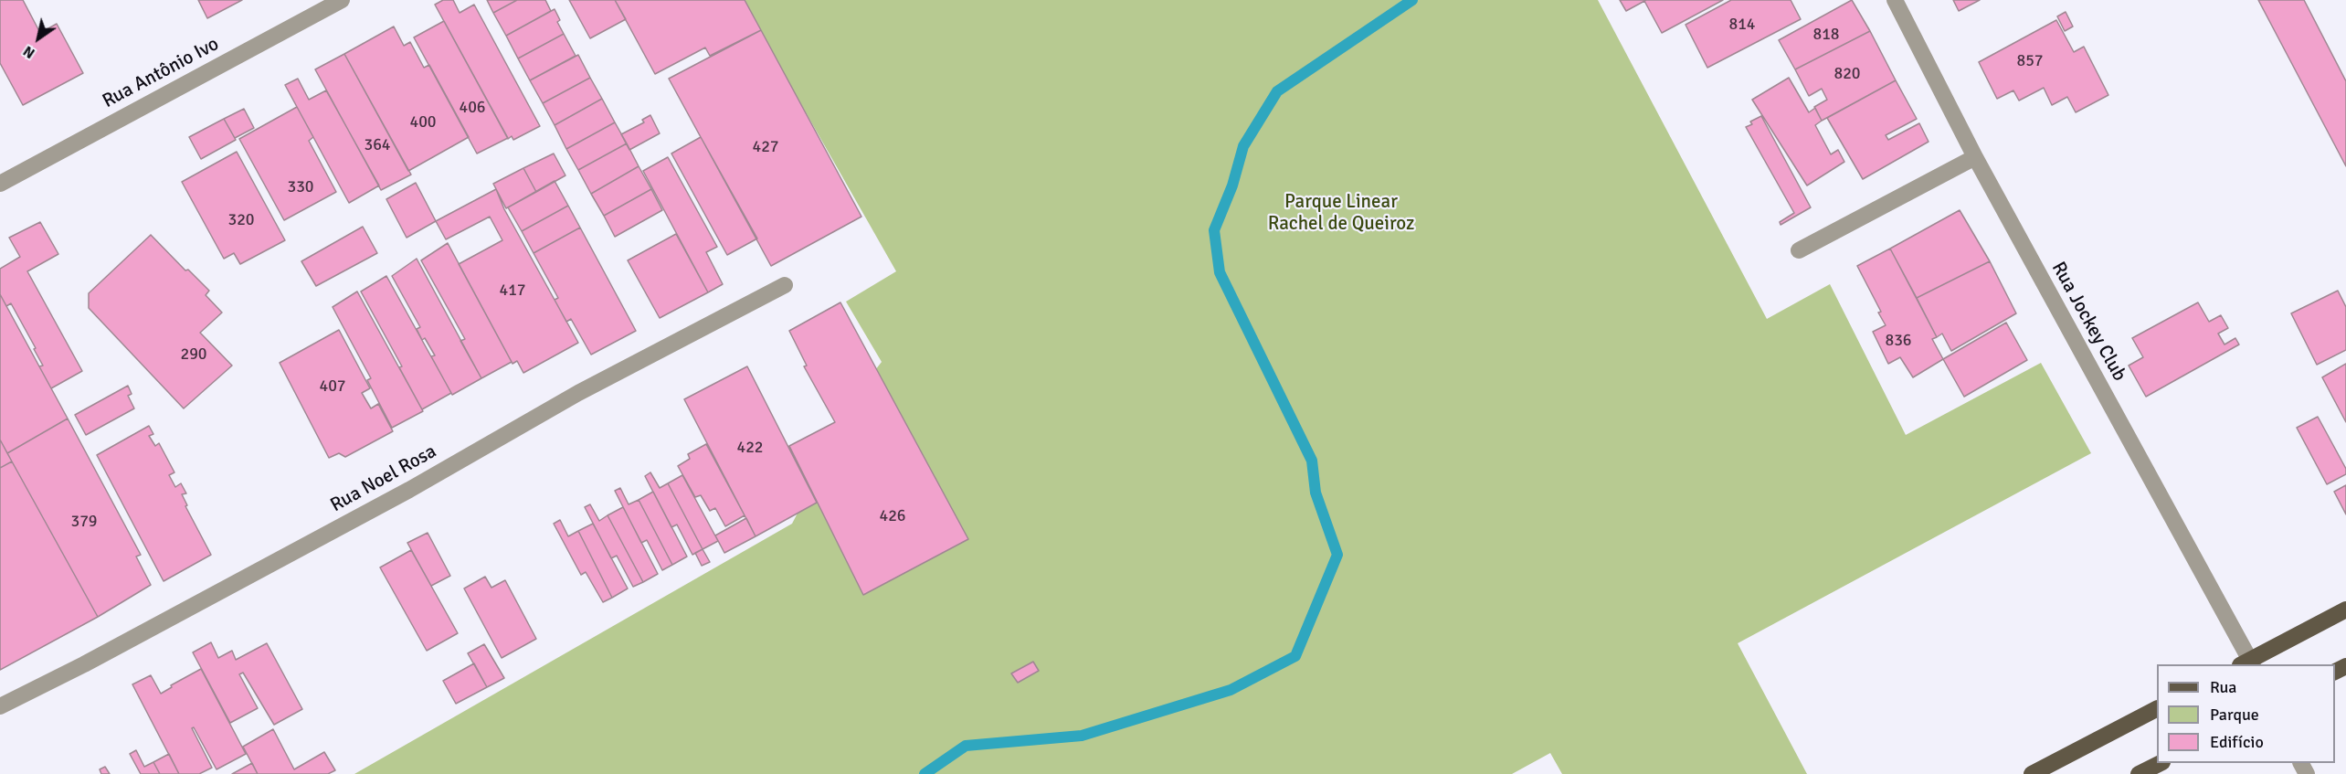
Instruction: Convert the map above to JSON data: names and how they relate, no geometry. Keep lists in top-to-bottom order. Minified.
{"streets":{"street":["Rua Antônio Ivo","Rua Jockey Club","Rua Noel Rosa"]},"parks":["Parque Linear Rachel de Queiroz"],"house_numbers":["814","818","857","820","406","400","364","427","330","320","417","836","290","407","422","426","379"],"legend":["Rua","Parque","Edifício"],"north":"bottom left"}
